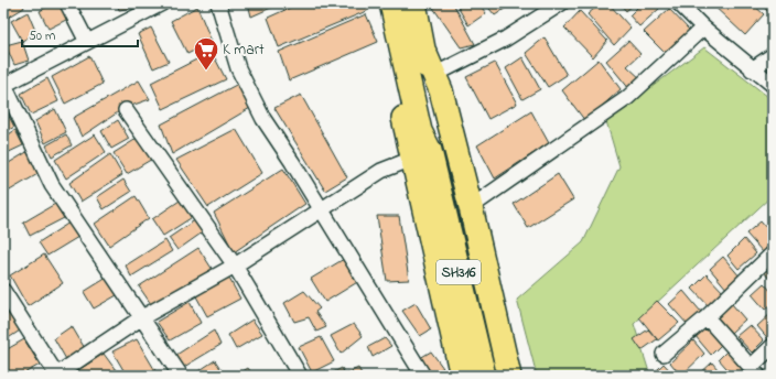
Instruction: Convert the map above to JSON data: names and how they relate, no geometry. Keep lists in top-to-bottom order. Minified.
{"streets":{"main road":["SH316"]},"places":{"supermarket":["K mart"]},"scale_bar":"50 m"}
